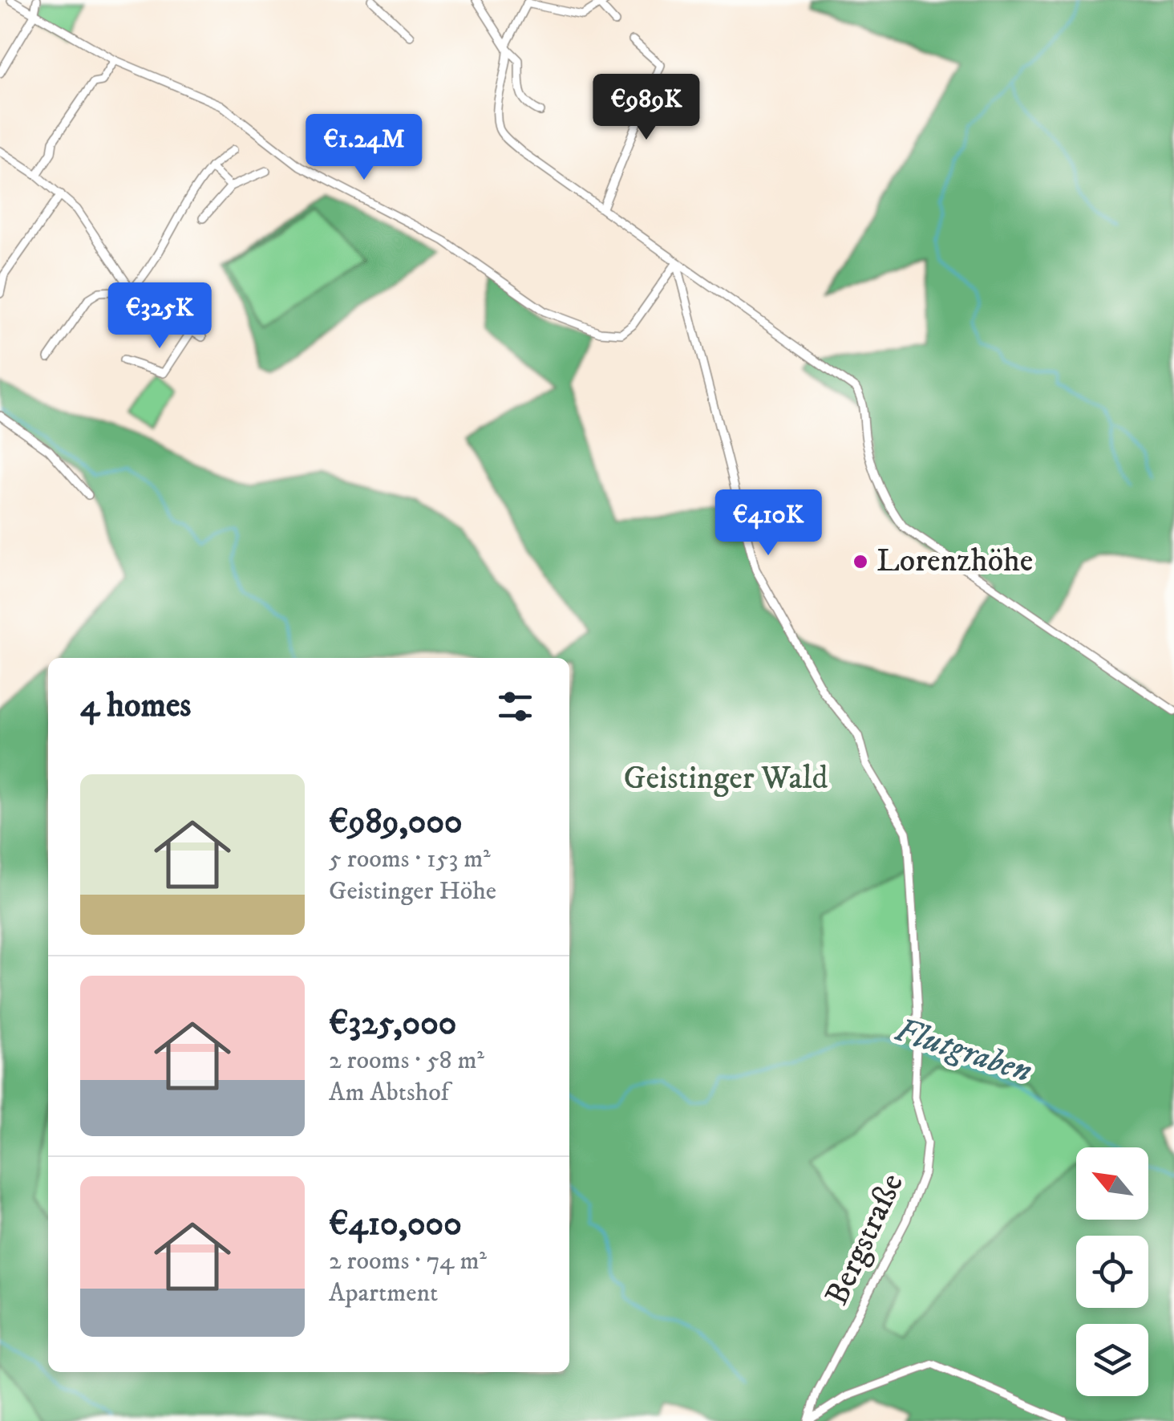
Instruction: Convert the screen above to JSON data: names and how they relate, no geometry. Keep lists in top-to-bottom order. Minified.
{"streets":{"street":["Bergstraße"]},"water":["Flutgraben"],"parks":["Geistinger Wald"],"places":["Lorenzhöhe"],"north":"top left","page":{"price":["€989K","€1.24M","€325K","€410K"],"heading":"4 homes","list":[{"name":"€989,000","note":"5 rooms · 153 m² · Geistinger Höhe"},{"name":"€325,000","note":"2 rooms · 58 m² · Am Abtshof"},{"name":"€410,000","note":"2 rooms · 74 m² · Apartment"}]}}
